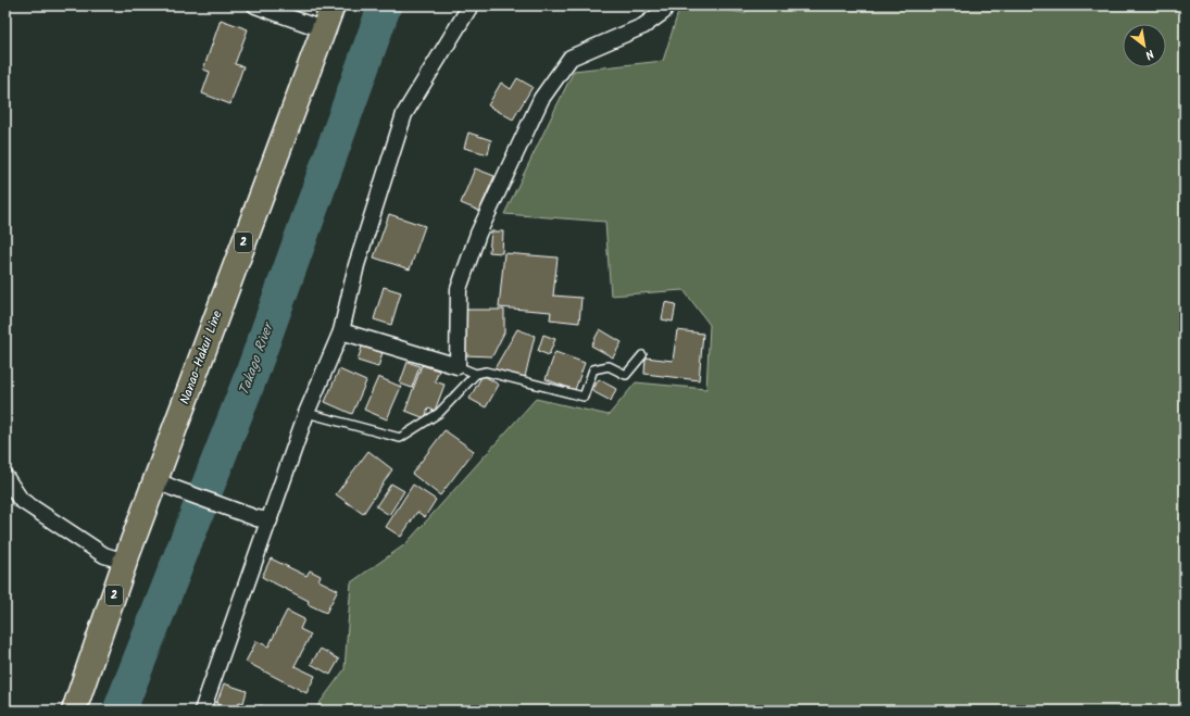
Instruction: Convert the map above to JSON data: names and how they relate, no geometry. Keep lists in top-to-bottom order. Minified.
{"streets":{"main road":["2","Nanao-Hakui Line"]},"water":["Takago River"],"north":"bottom right"}
